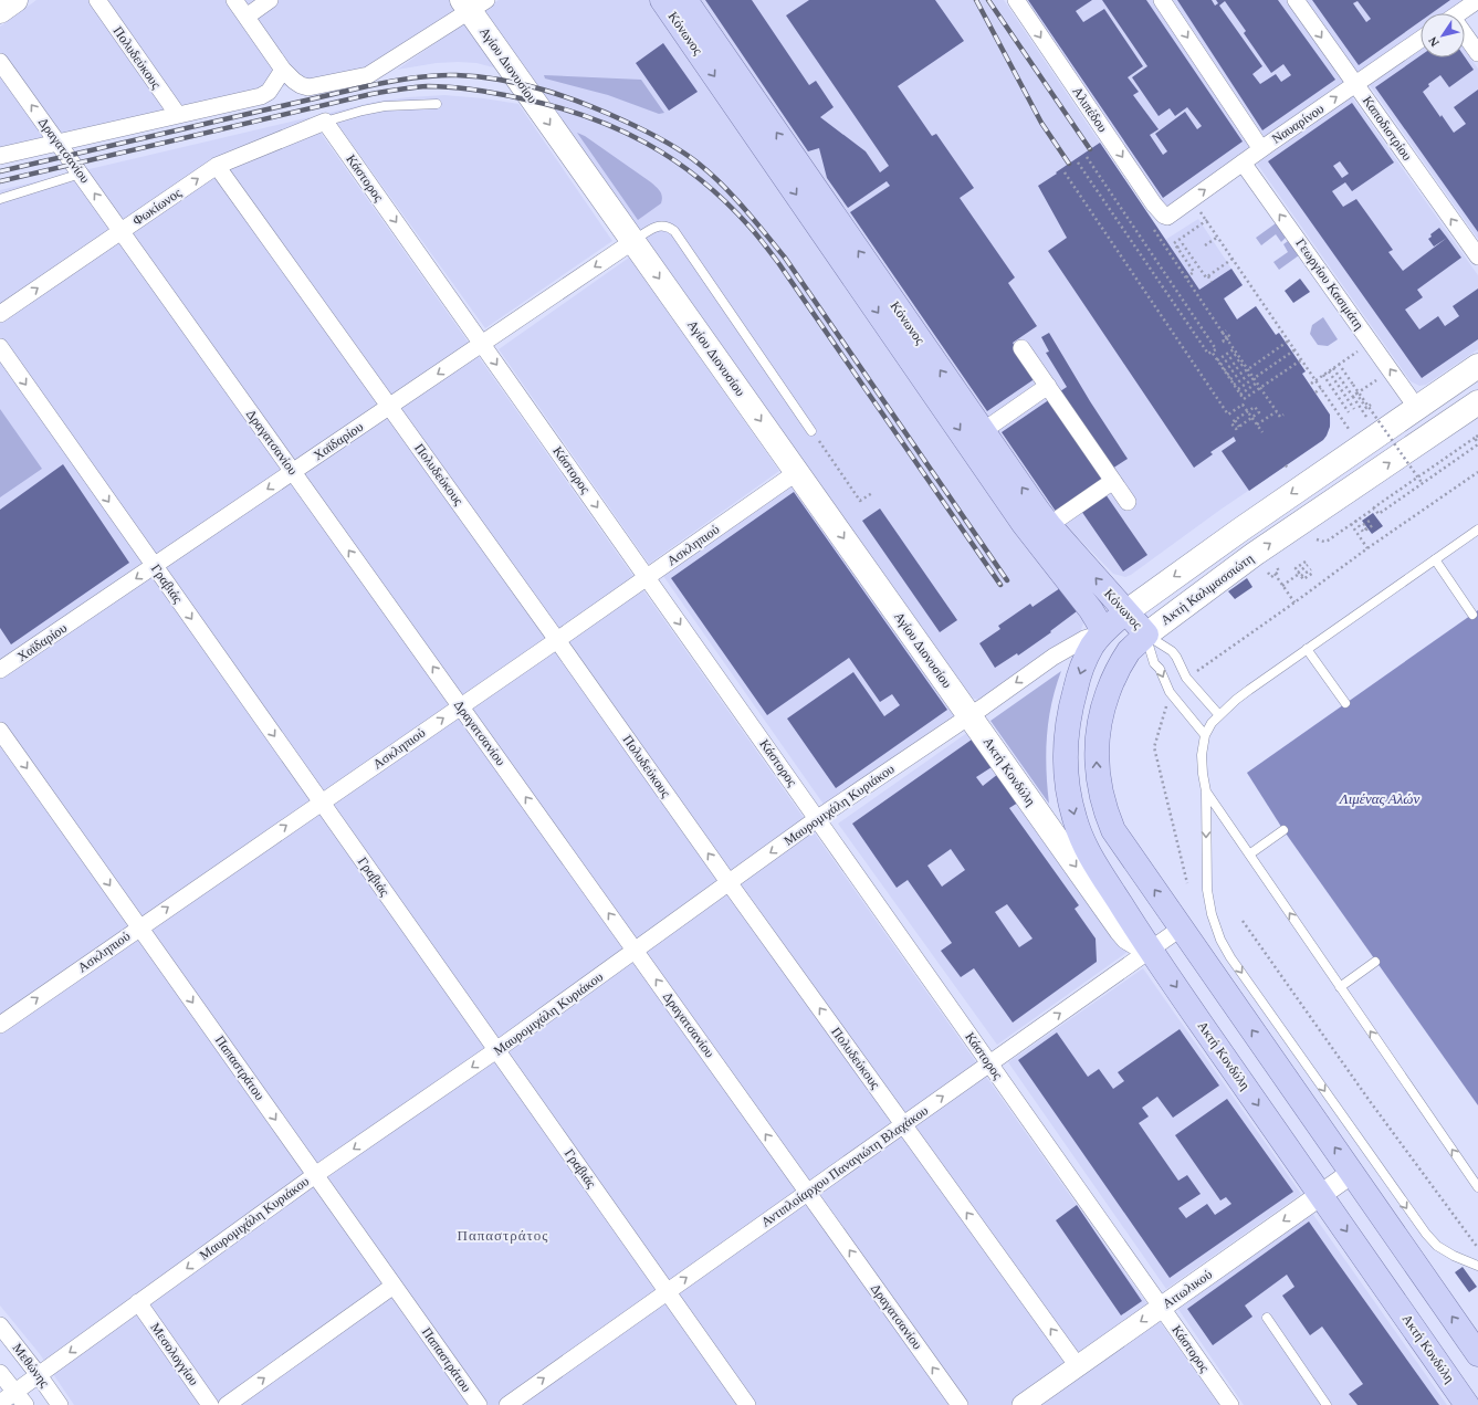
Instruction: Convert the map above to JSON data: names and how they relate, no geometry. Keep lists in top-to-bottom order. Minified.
{"streets":{"main road":["Κόνωνος","Αγίου Διονυσίου","Ακτή Καλιμασσιώτη","Ακτή Κονδύλη"],"street":["Πολυδεύκους","Αλιπέδου","Ναυαρίνου","Καποδιστρίου","Δραγατσανίου","Κάστορος","Φωκίωνος","Γεωργίου Κασιμάτη","Χαϊδαρίου","Ασκληπιού","Γραβιάς","Μαυρομιχάλη Κυριάκου","Παπαστράτου","Αντιπλοίαρχου Παναγιώτη Βλαχάκου","Αιτωλικού","Μεσολογγίου","Μεθώνης"]},"crossings":[["Κόνωνος","Ακτή Καλιμασσιώτη"],["Κόνωνος","Μαυρομιχάλη Κυριάκου"],["Πολυδεύκους","Φωκίωνος"],["Πολυδεύκους","Χαϊδαρίου"],["Πολυδεύκους","Ασκληπιού"],["Πολυδεύκους","Μαυρομιχάλη Κυριάκου"],["Πολυδεύκους","Αντιπλοίαρχου Παναγιώτη Βλαχάκου"],["Πολυδεύκους","Αιτωλικού"],["Αγίου Διονυσίου","Χαϊδαρίου"],["Αγίου Διονυσίου","Ασκληπιού"],["Αγίου Διονυσίου","Ακτή Κονδύλη"],["Αγίου Διονυσίου","Μαυρομιχάλη Κυριάκου"],["Αλιπέδου","Ναυαρίνου"],["Ναυαρίνου","Καποδιστρίου"],["Ναυαρίνου","Γεωργίου Κασιμάτη"],["Δραγατσανίου","Φωκίωνος"],["Δραγατσανίου","Χαϊδαρίου"],["Δραγατσανίου","Ασκληπιού"],["Δραγατσανίου","Μαυρομιχάλη Κυριάκου"],["Δραγατσανίου","Αντιπλοίαρχου Παναγιώτη Βλαχάκου"],["Κάστορος","Φωκίωνος"],["Κάστορος","Χαϊδαρίου"],["Κάστορος","Ασκληπιού"],["Κάστορος","Μαυρομιχάλη Κυριάκου"],["Κάστορος","Αντιπλοίαρχου Παναγιώτη Βλαχάκου"],["Κάστορος","Αιτωλικού"],["Χαϊδαρίου","Γραβιάς"],["Ασκληπιού","Γραβιάς"],["Ασκληπιού","Παπαστράτου"],["Γραβιάς","Μαυρομιχάλη Κυριάκου"],["Γραβιάς","Αντιπλοίαρχου Παναγιώτη Βλαχάκου"],["Ακτή Καλιμασσιώτη","Αντιπλοίαρχου Παναγιώτη Βλαχάκου"],["Ακτή Κονδύλη","Μαυρομιχάλη Κυριάκου"],["Ακτή Κονδύλη","Αντιπλοίαρχου Παναγιώτη Βλαχάκου"],["Ακτή Κονδύλη","Αιτωλικού"],["Μαυρομιχάλη Κυριάκου","Παπαστράτου"],["Μαυρομιχάλη Κυριάκου","Μεσολογγίου"],["Μαυρομιχάλη Κυριάκου","Μεθώνης"]],"one_way":["Πολυδεύκους","Αγίου Διονυσίου","Ναυαρίνου","Δραγατσανίου","Κάστορος","Γεωργίου Κασιμάτη","Χαϊδαρίου","Ασκληπιού","Γραβιάς","Μαυρομιχάλη Κυριάκου","Παπαστράτου","Αντιπλοίαρχου Παναγιώτη Βλαχάκου","Αιτωλικού"],"districts":["Παπαστράτος"],"water":["Λιμένας Αλών"],"north":"bottom left"}
